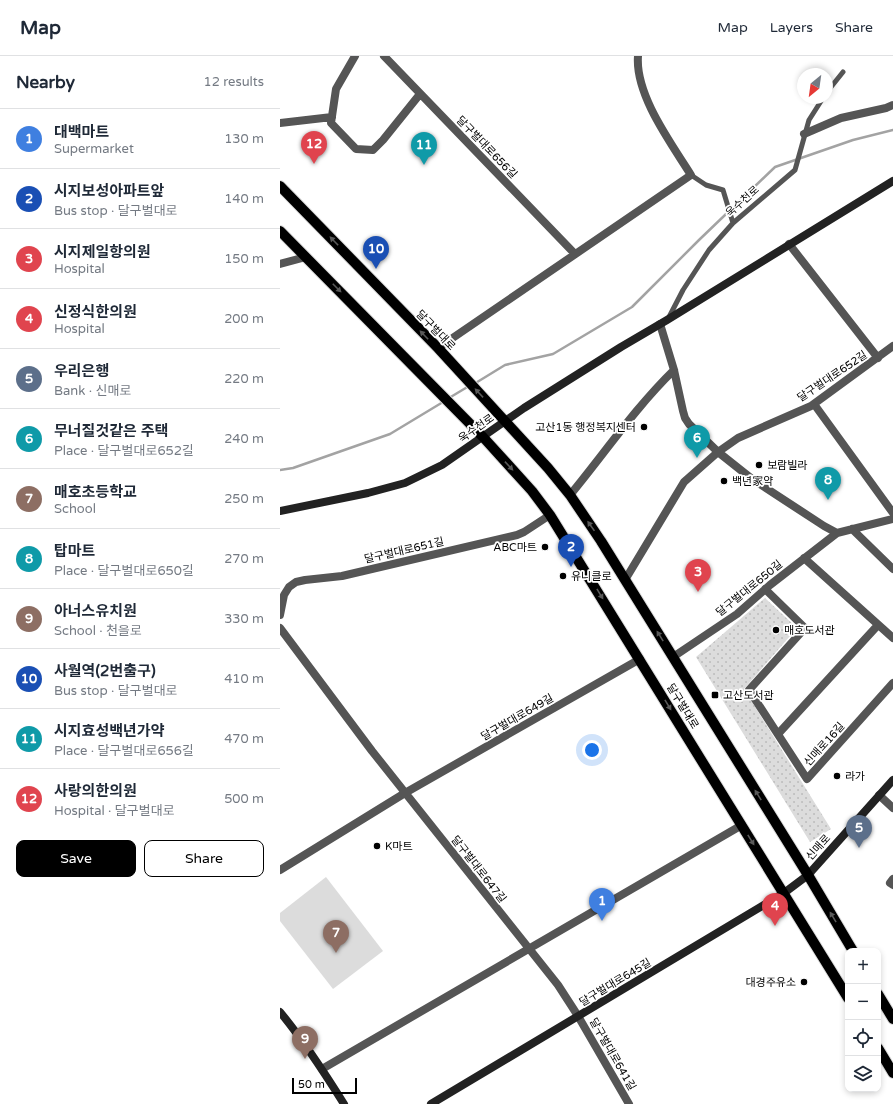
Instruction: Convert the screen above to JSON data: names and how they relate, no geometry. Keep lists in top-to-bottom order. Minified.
{"streets":{"main road":["욱수천로","달구벌대로","신매로","달구벌대로645길"],"street":["달구벌대로656길","달구벌대로652길","달구벌대로651길","달구벌대로650길","달구벌대로649길","신매로16길","달구벌대로647길","달구벌대로641길"]},"crossings":[["욱수천로","달구벌대로"],["달구벌대로","달구벌대로652길"],["달구벌대로","달구벌대로651길"],["달구벌대로","달구벌대로650길"],["달구벌대로","달구벌대로649길"],["달구벌대로","신매로"],["달구벌대로","달구벌대로645길"],["달구벌대로650길","신매로16길"],["달구벌대로649길","달구벌대로647길"],["신매로","달구벌대로645길"],["달구벌대로647길","달구벌대로641길"],["달구벌대로645길","달구벌대로641길"]],"places":{"other":["고산1동 행정복지센터","보람빌라","백년家약","ABC마트","유니클로","매호도서관","라가","K마트","대경주유소"],"transit":["고산도서관"]},"scale_bar":"50 m","north":"bottom left","page":{"header":"Map","nav":["Map","Layers","Share"],"heading":["Nearby","12 results"],"list":[{"mark":"1","name":"대백마트","note":"Supermarket","value":"130 m"},{"mark":"2","name":"시지보성아파트앞","note":"Bus stop · 달구벌대로","value":"140 m"},{"mark":"3","name":"시지제일항의원","note":"Hospital","value":"150 m"},{"mark":"4","name":"신정식한의원","note":"Hospital","value":"200 m"},{"mark":"5","name":"우리은행","note":"Bank · 신매로","value":"220 m"},{"mark":"6","name":"무너질것같은 주택","note":"Place · 달구벌대로652길","value":"240 m"},{"mark":"7","name":"매호초등학교","note":"School","value":"250 m"},{"mark":"8","name":"탑마트","note":"Place · 달구벌대로650길","value":"270 m"},{"mark":"9","name":"아너스유치원","note":"School · 천을로","value":"330 m"},{"mark":"10","name":"사월역(2번출구)","note":"Bus stop · 달구벌대로","value":"410 m"},{"mark":"11","name":"시지효성백년가약","note":"Place · 달구벌대로656길","value":"470 m"},{"mark":"12","name":"사랑의한의원","note":"Hospital · 달구벌대로","value":"500 m"}],"pins":["12","11","10","6","8","2","3","5","1","4","7","9"],"buttons":["Save","Share"],"map_buttons":["+","−"],"scale":"50 m"}}
